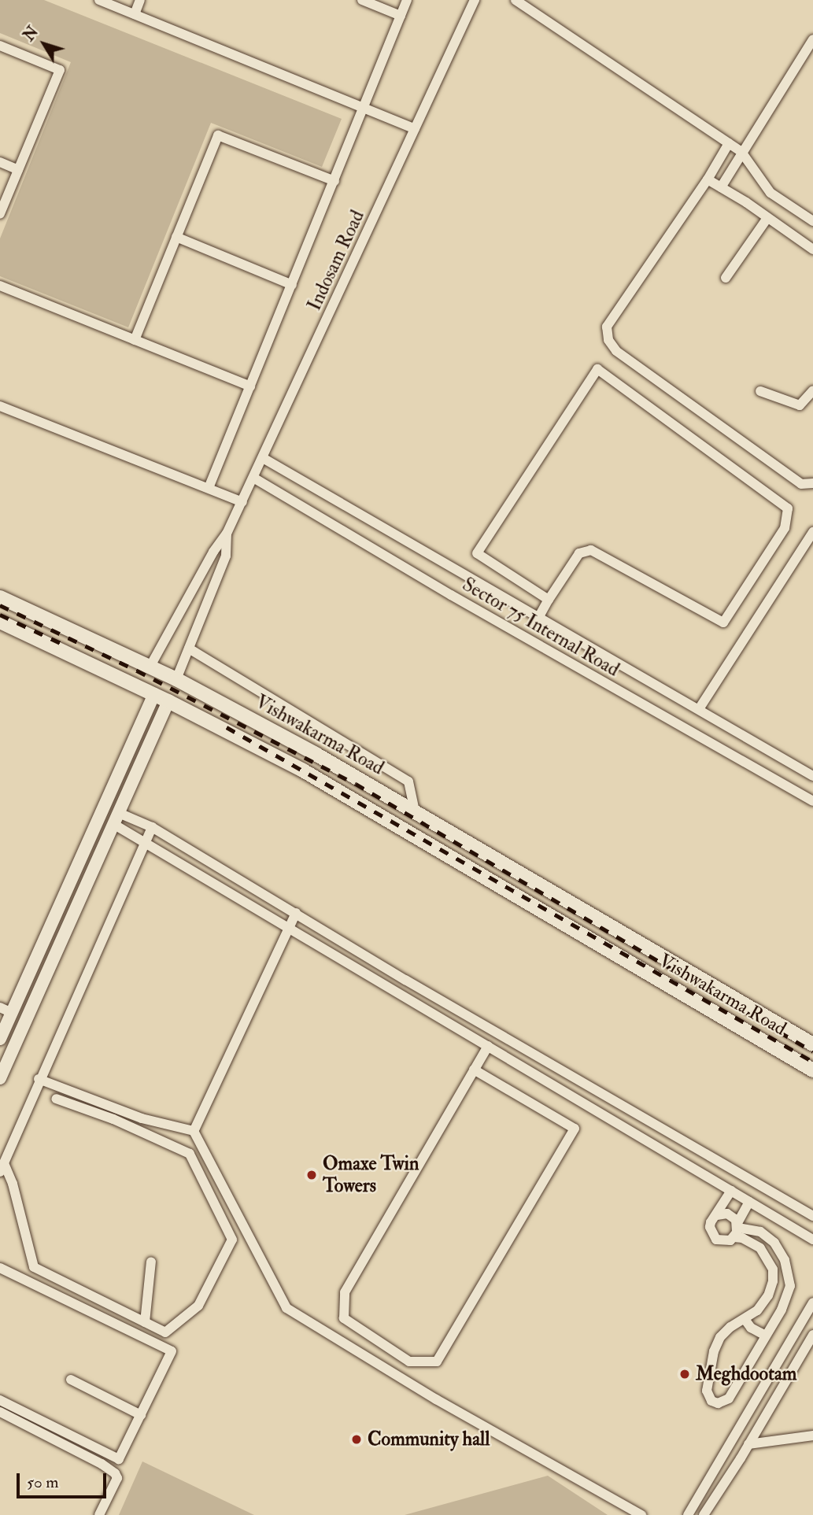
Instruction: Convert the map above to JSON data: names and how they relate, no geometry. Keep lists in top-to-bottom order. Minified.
{"streets":{"main road":["Vishwakarma Road"],"street":["Indosam Road","Sector 75 Internal Road"]},"crossings":[["Indosam Road","Sector 75 Internal Road"],["Indosam Road","Vishwakarma Road"]],"places":["Omaxe Twin Towers","Meghdootam","Community hall"],"scale_bar":"50 m","north":"top left"}
